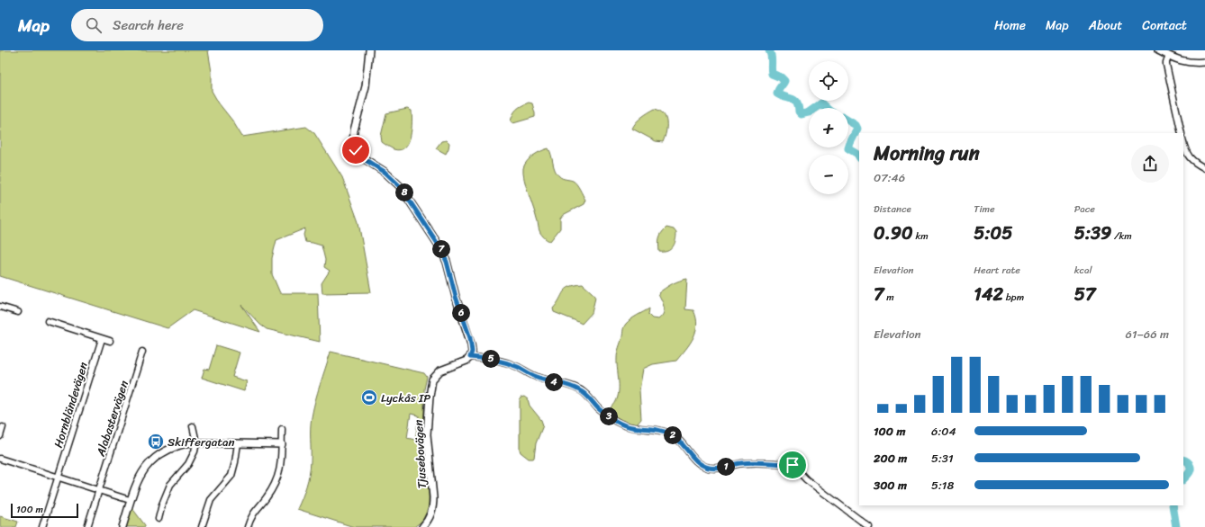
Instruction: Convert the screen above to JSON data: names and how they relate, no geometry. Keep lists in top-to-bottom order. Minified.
{"streets":{"street":["Hornbländevägen","Alabastervägen","Tjusebovägen"]},"places":{"sports":["Lyckås IP"],"bus stop":["Skiffergatan"]},"scale_bar":"100 m","page":{"header":"Map","search":"Search here","nav":["Home","Map","About","Contact"],"map_buttons":["+","−"],"heading":["Morning run","07:46"],"pins":["8","7","6","5","4","3","2","1"],"stats":[["Distance","0.90 km"],["Time","5:05"],["Pace","5:39 /km"],["Elevation","7 m"],["Heart rate","142 bpm"],["kcal","57"]],"chart":["Elevation","61–66 m"],"list":[{"name":"100 m","note":"6:04"},{"name":"200 m","note":"5:31"},{"name":"300 m","note":"5:18"}],"scale":"100 m"}}
